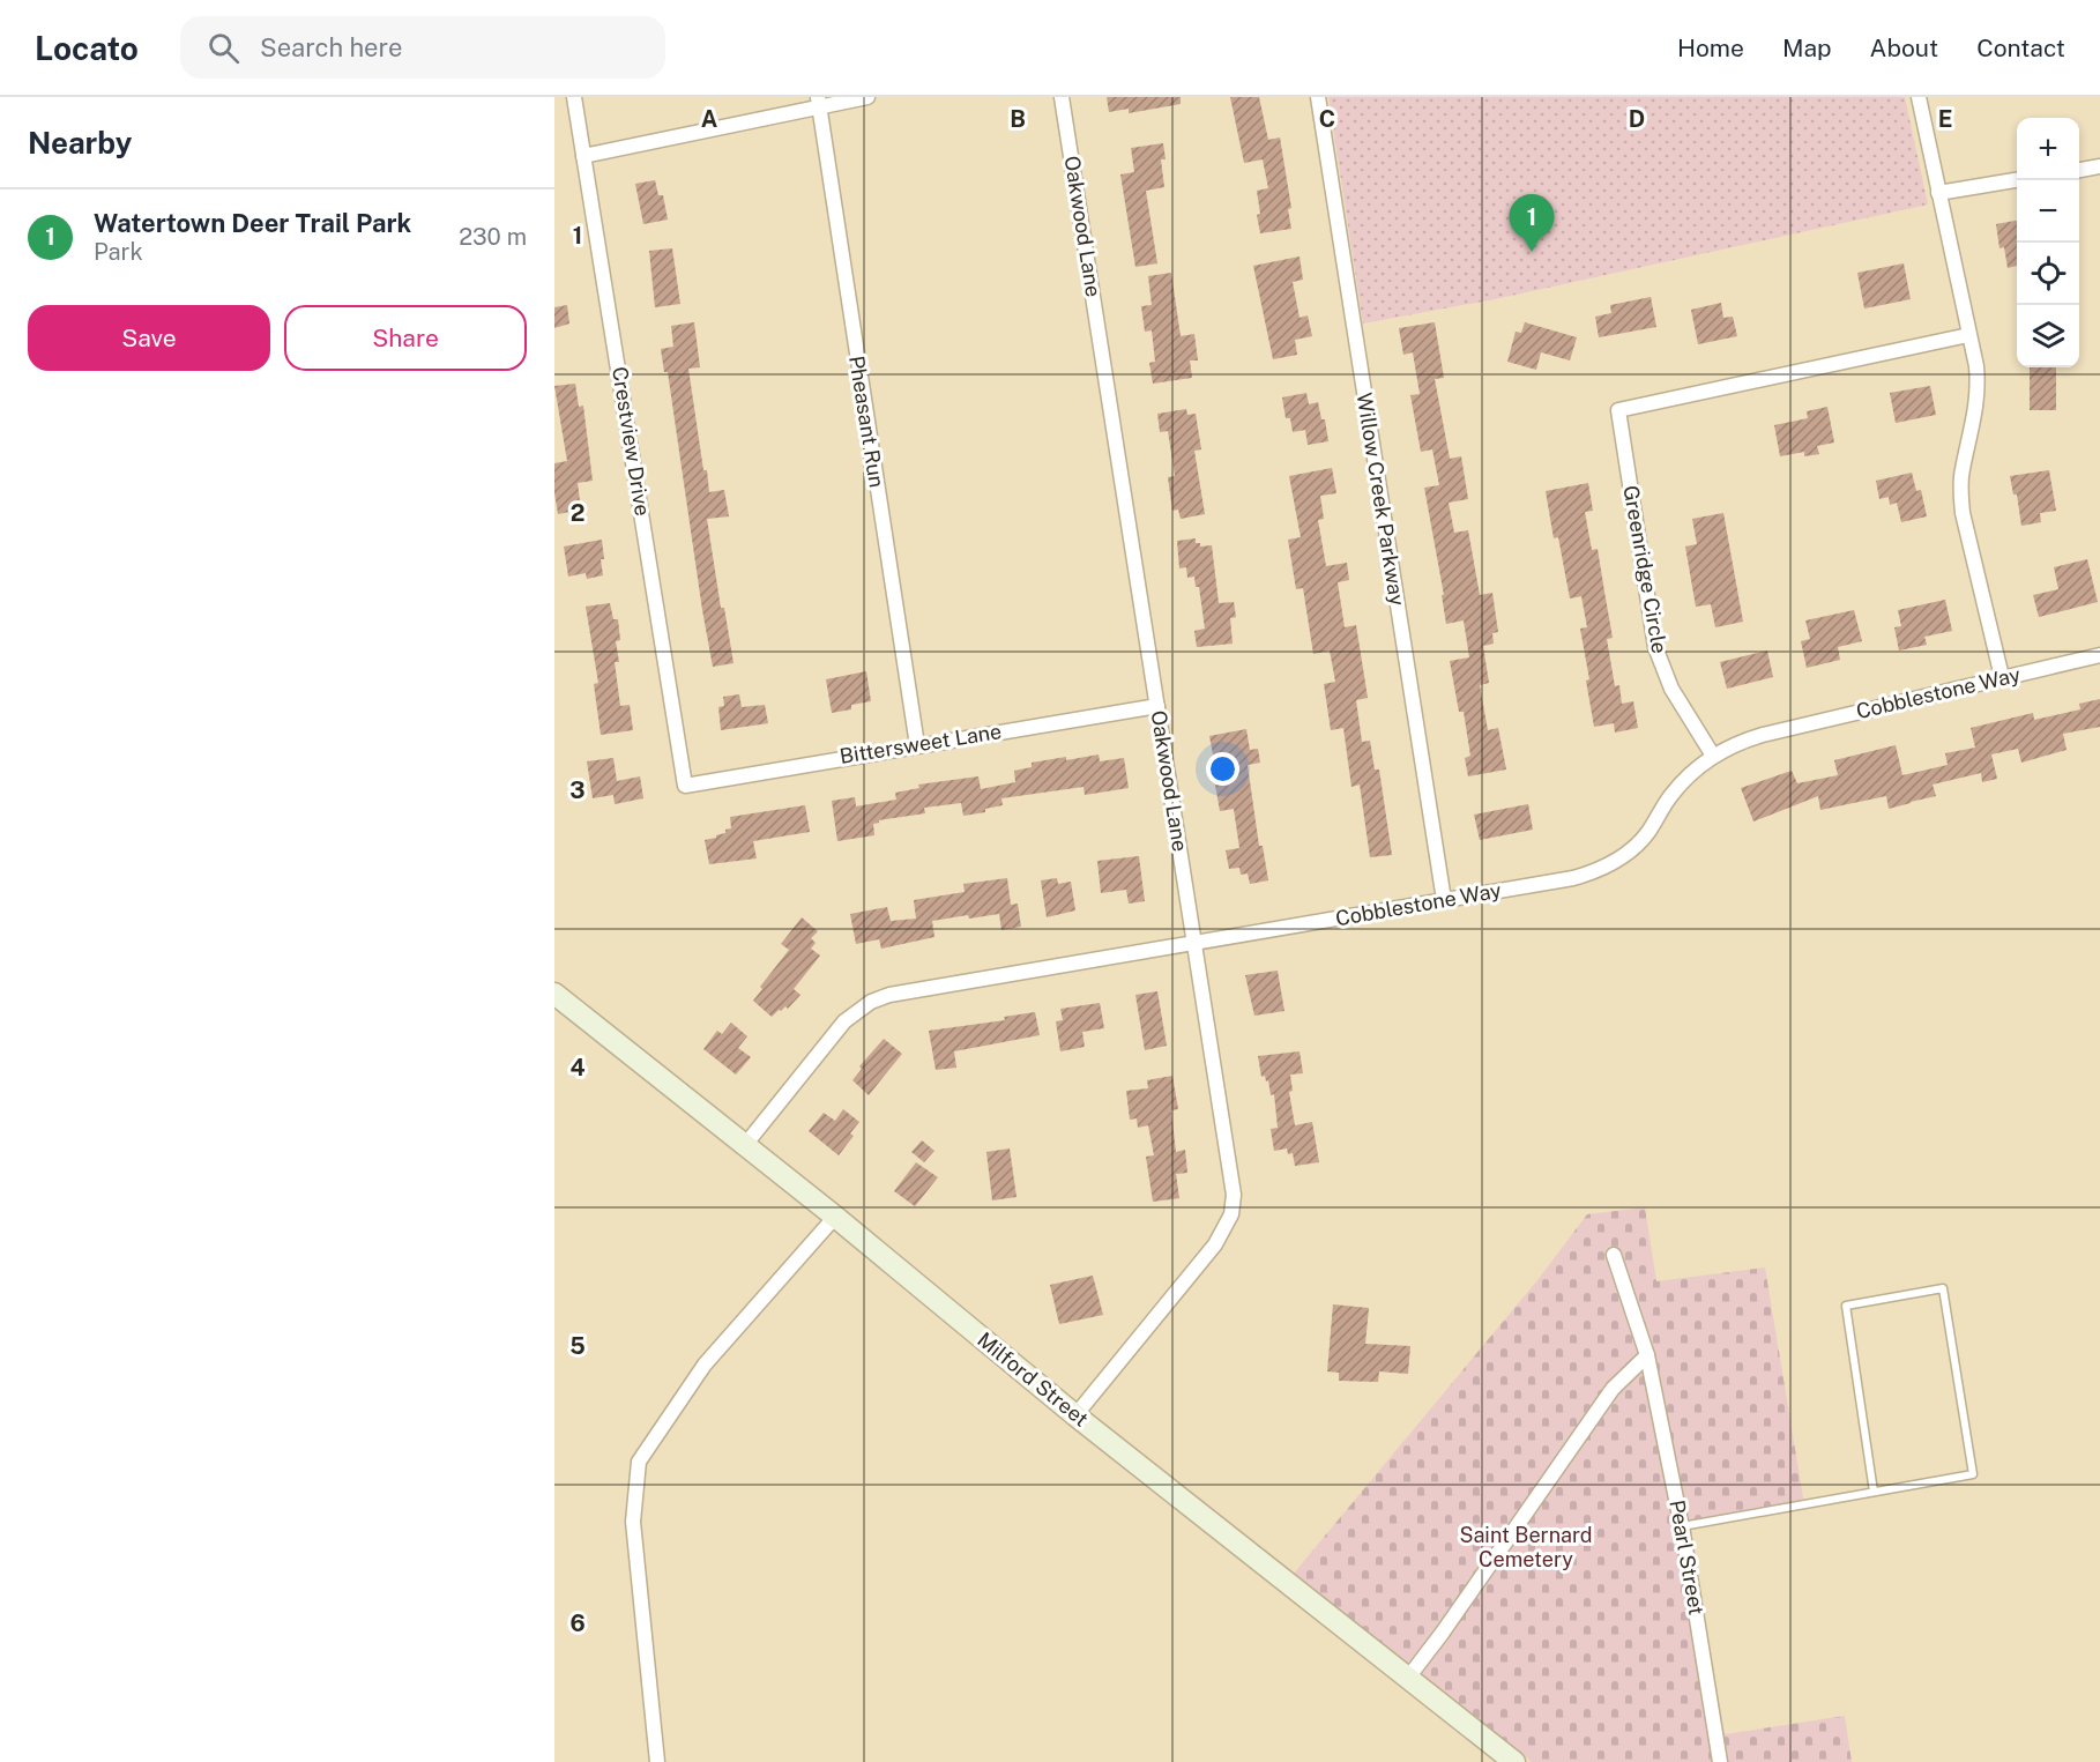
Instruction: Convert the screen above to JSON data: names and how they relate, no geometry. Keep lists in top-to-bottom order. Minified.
{"streets":{"main road":["Milford Street"],"street":["Oakwood Lane","Pheasant Run","Crestview Drive","Willow Creek Parkway","Greenridge Circle","Cobblestone Way","Bittersweet Lane","Pearl Street"]},"crossings":[["Oakwood Lane","Cobblestone Way"],["Oakwood Lane","Bittersweet Lane"],["Oakwood Lane","Milford Street"],["Pheasant Run","Bittersweet Lane"],["Crestview Drive","Bittersweet Lane"],["Willow Creek Parkway","Cobblestone Way"],["Greenridge Circle","Cobblestone Way"],["Cobblestone Way","Milford Street"]],"parks":["Saint Bernard Cemetery"],"page":{"header":"Locato","search":"Search here","nav":["Home","Map","About","Contact"],"heading":"Nearby","map_buttons":["+","−"],"list":[{"mark":"1","name":"Watertown Deer Trail Park","note":"Park","value":"230 m"}],"pins":"1","buttons":["Save","Share"]},"grid":{"columns":["A","B","C","D","E"],"rows":["1","2","3","4","5","6"]}}
